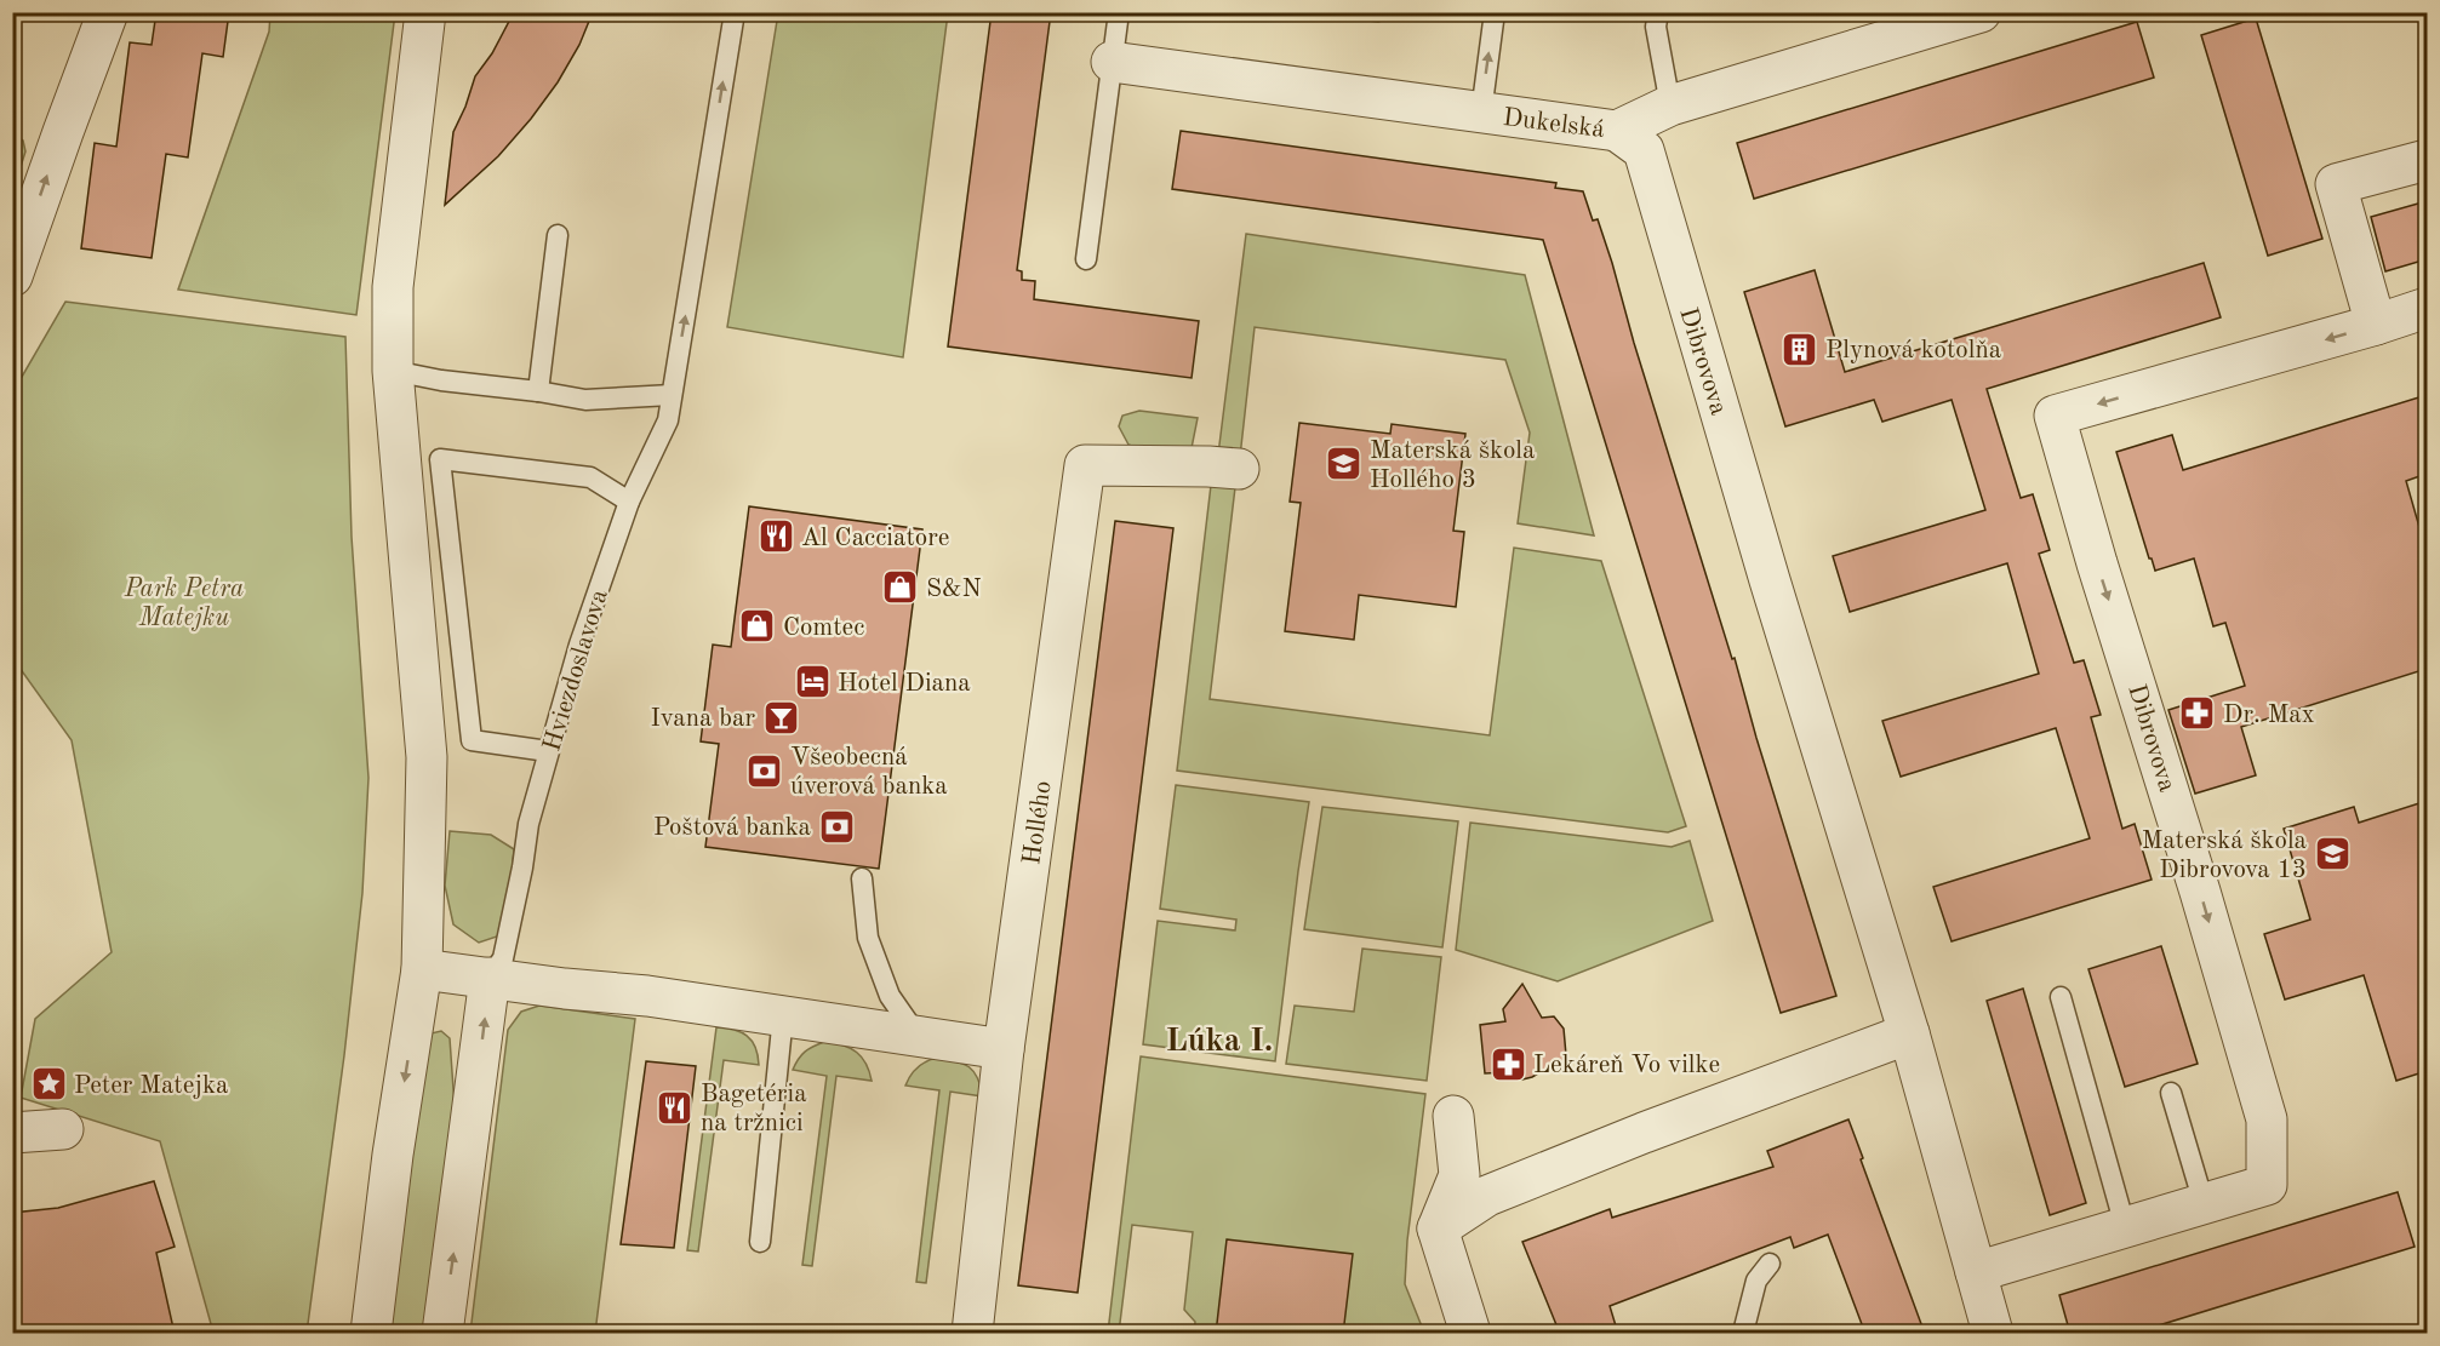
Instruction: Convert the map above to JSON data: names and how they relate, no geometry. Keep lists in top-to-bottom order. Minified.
{"streets":{"street":["Dukelská","Dibrovova","Hviezdoslavova","Hollého"]},"crossings":[["Dukelská","Dibrovova"]],"districts":["Lúka I."],"parks":["Park Petra Matejku"],"places":{"building":["Plynová kotolňa"],"school or university":["Materská škola Hollého 3","Materská škola Dibrovova 13"],"restaurant":["Al Cacciatore","Bagetéria na tržnici"],"shop":["S&N","Comtec"],"hotel":["Hotel Diana"],"pharmacy":["Dr. Max","Lekáreň Vo vilke"],"bar":["Ivana bar"],"bank":["Všeobecná úverová banka","Poštová banka"],"place":["Peter Matejka"]}}
